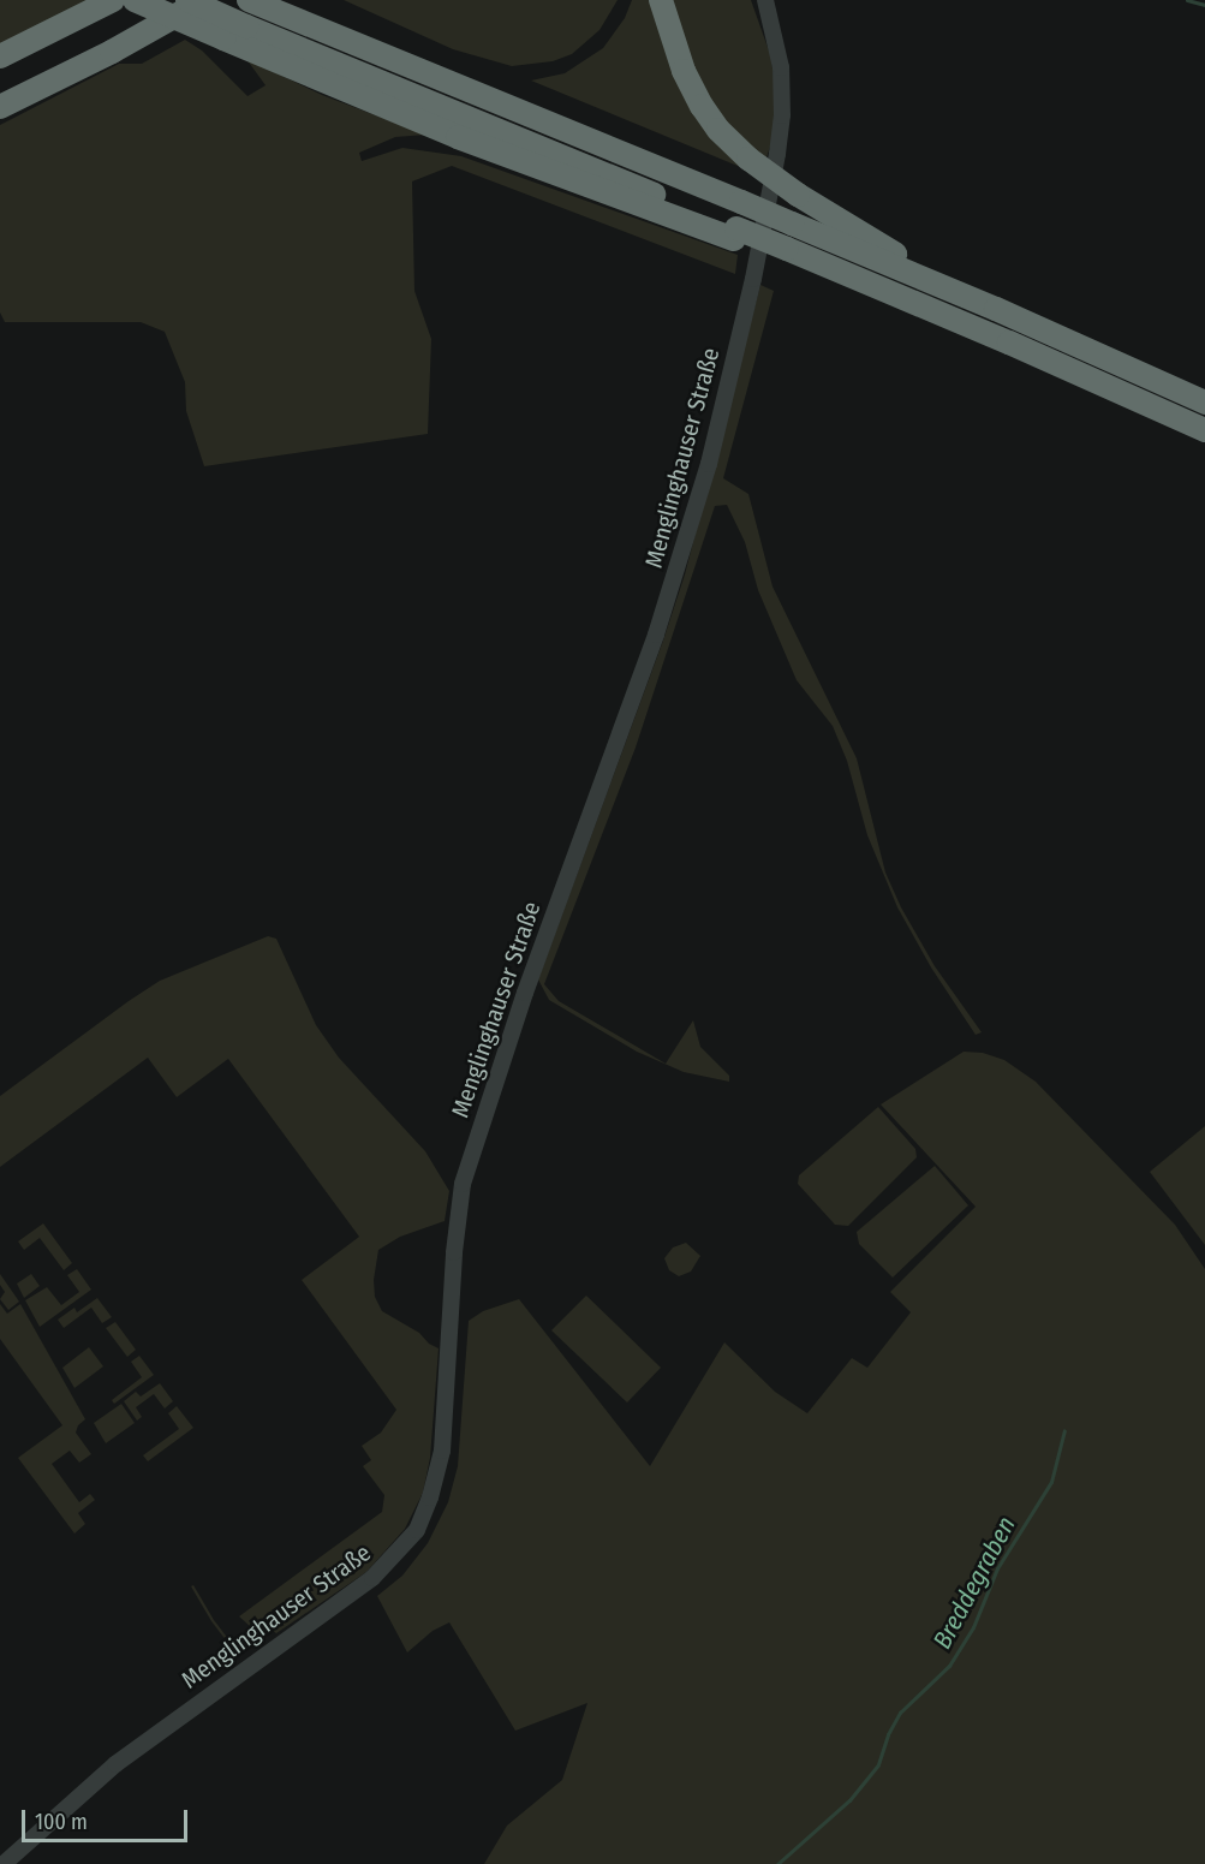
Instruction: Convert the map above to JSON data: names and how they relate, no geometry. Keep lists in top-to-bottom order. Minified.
{"streets":{"street":["Menglinghauser Straße"]},"water":["Breddegraben"],"scale_bar":"100 m"}
